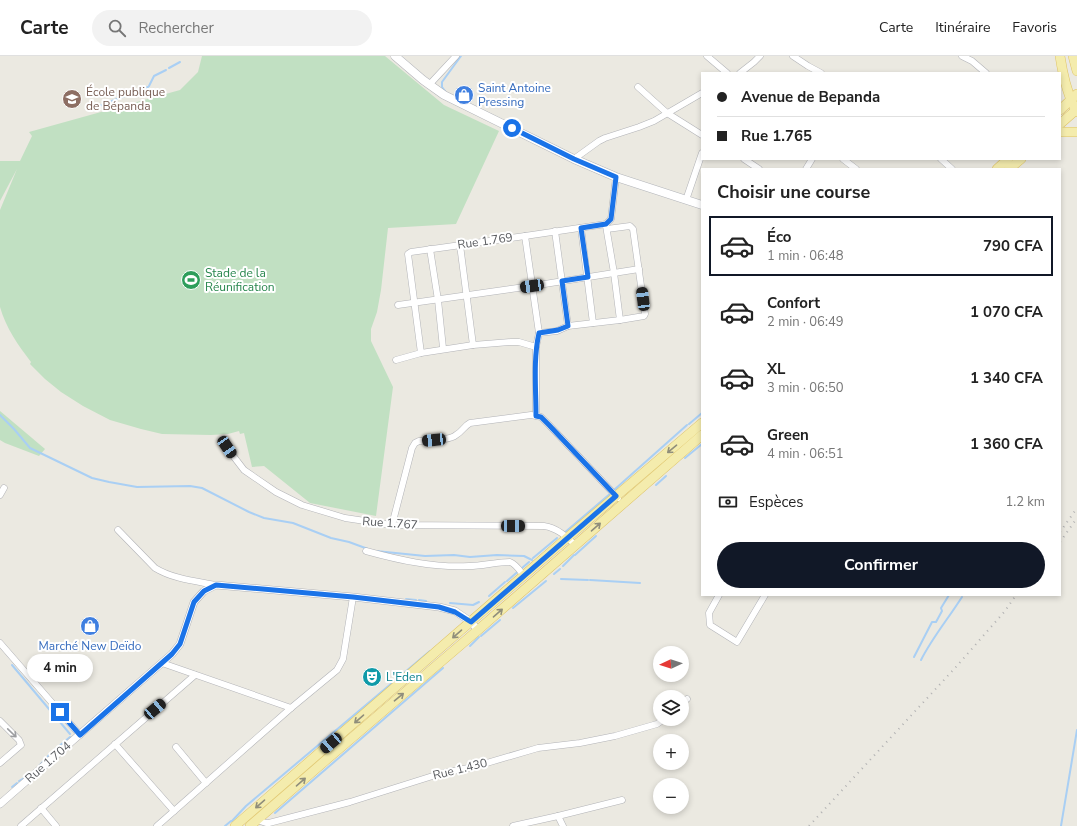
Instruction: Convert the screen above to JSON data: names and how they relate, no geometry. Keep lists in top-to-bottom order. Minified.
{"streets":{"street":["Rue 1.769","Rue 1.767","Rue 1.704","Rue 1.430"]},"places":{"shop":["Saint Antoine Pressing","Marché New Deïdo"],"school or university":["École publique de Bépanda"],"sports":["Stade de la Réunification"],"theatre":["L'Eden"]},"north":"left","page":{"header":"Carte","search":"Rechercher","nav":["Carte","Itinéraire","Favoris"],"banner":["Avenue de Bepanda","Rue 1.765"],"heading":"Choisir une course","list":[{"name":"Éco","note":"1 min · 06:48","value":"790 CFA"},{"name":"Confort","note":"2 min · 06:49","value":"1 070 CFA"},{"name":"XL","note":"3 min · 06:50","value":"1 340 CFA"},{"name":"Green","note":"4 min · 06:51","value":"1 360 CFA"}],"pay":["Espèces","1.2 km"],"buttons":"Confirmer","map_buttons":["+","−"],"bubble":"4 min"}}
